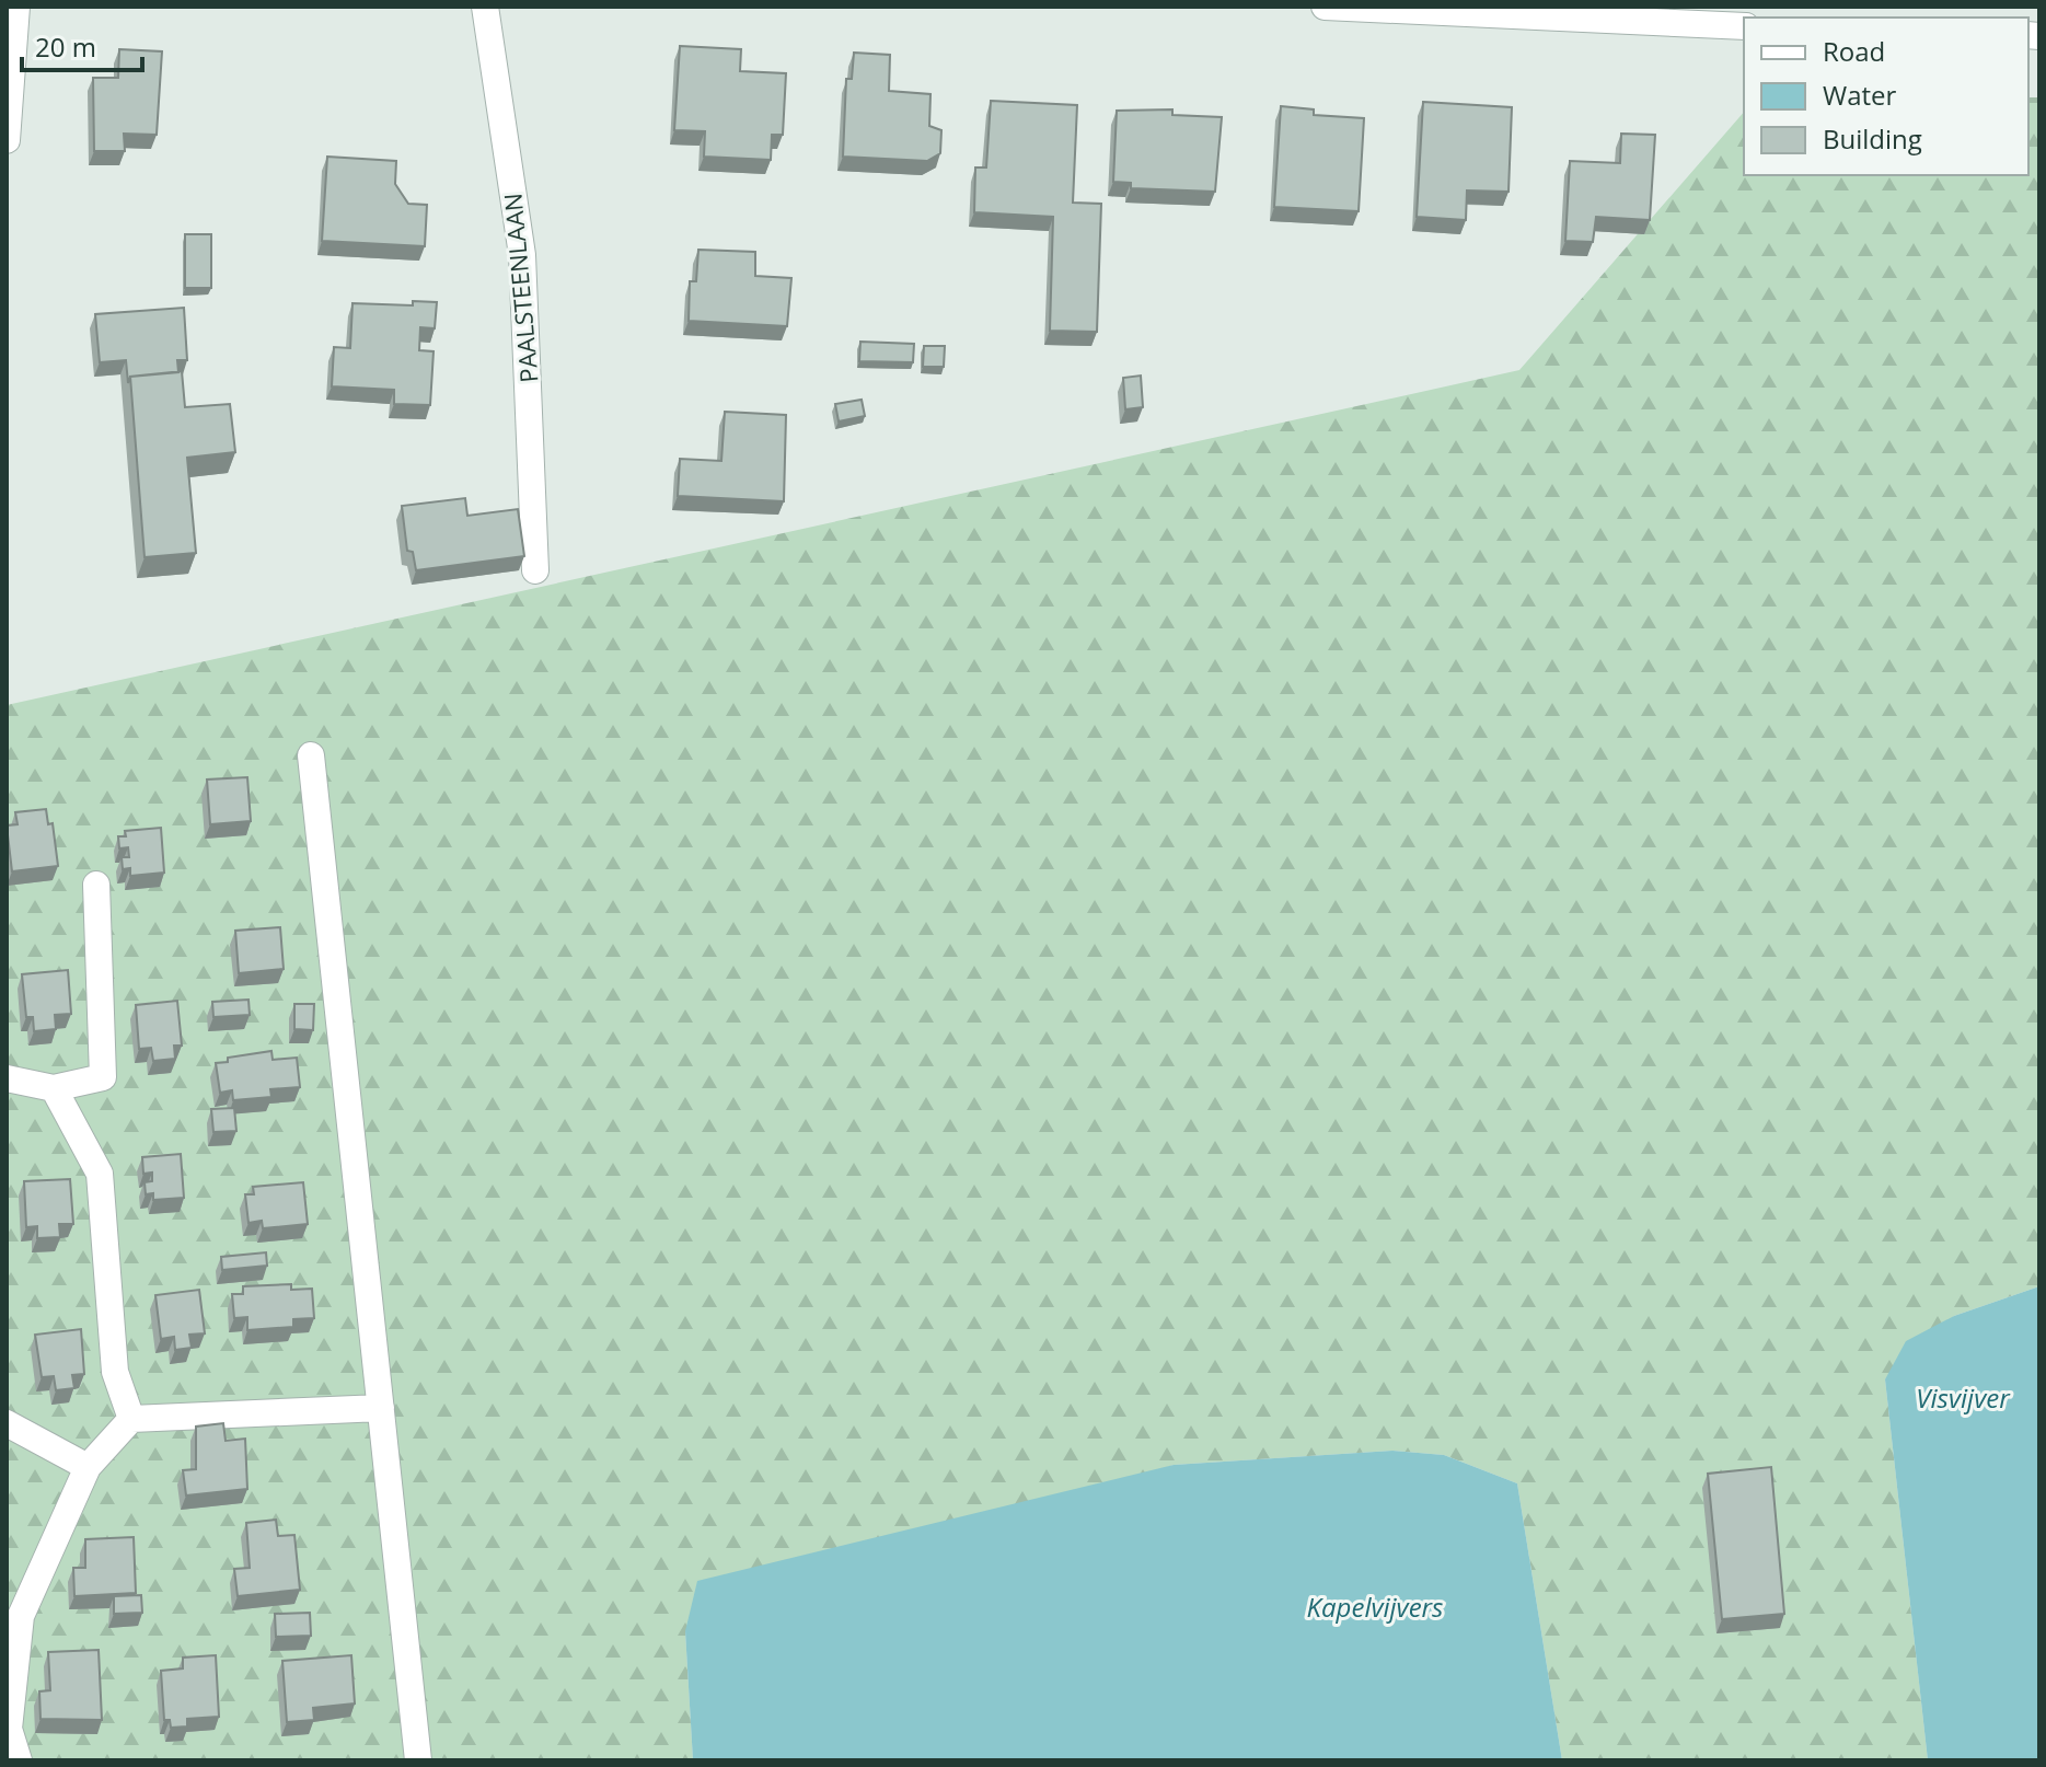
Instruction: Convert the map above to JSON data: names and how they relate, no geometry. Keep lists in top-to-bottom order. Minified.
{"streets":{"street":["PAALSTEENLAAN"]},"water":["Visvijver","Kapelvijvers"],"legend":["Road","Water","Building"],"scale_bar":"20 m"}
